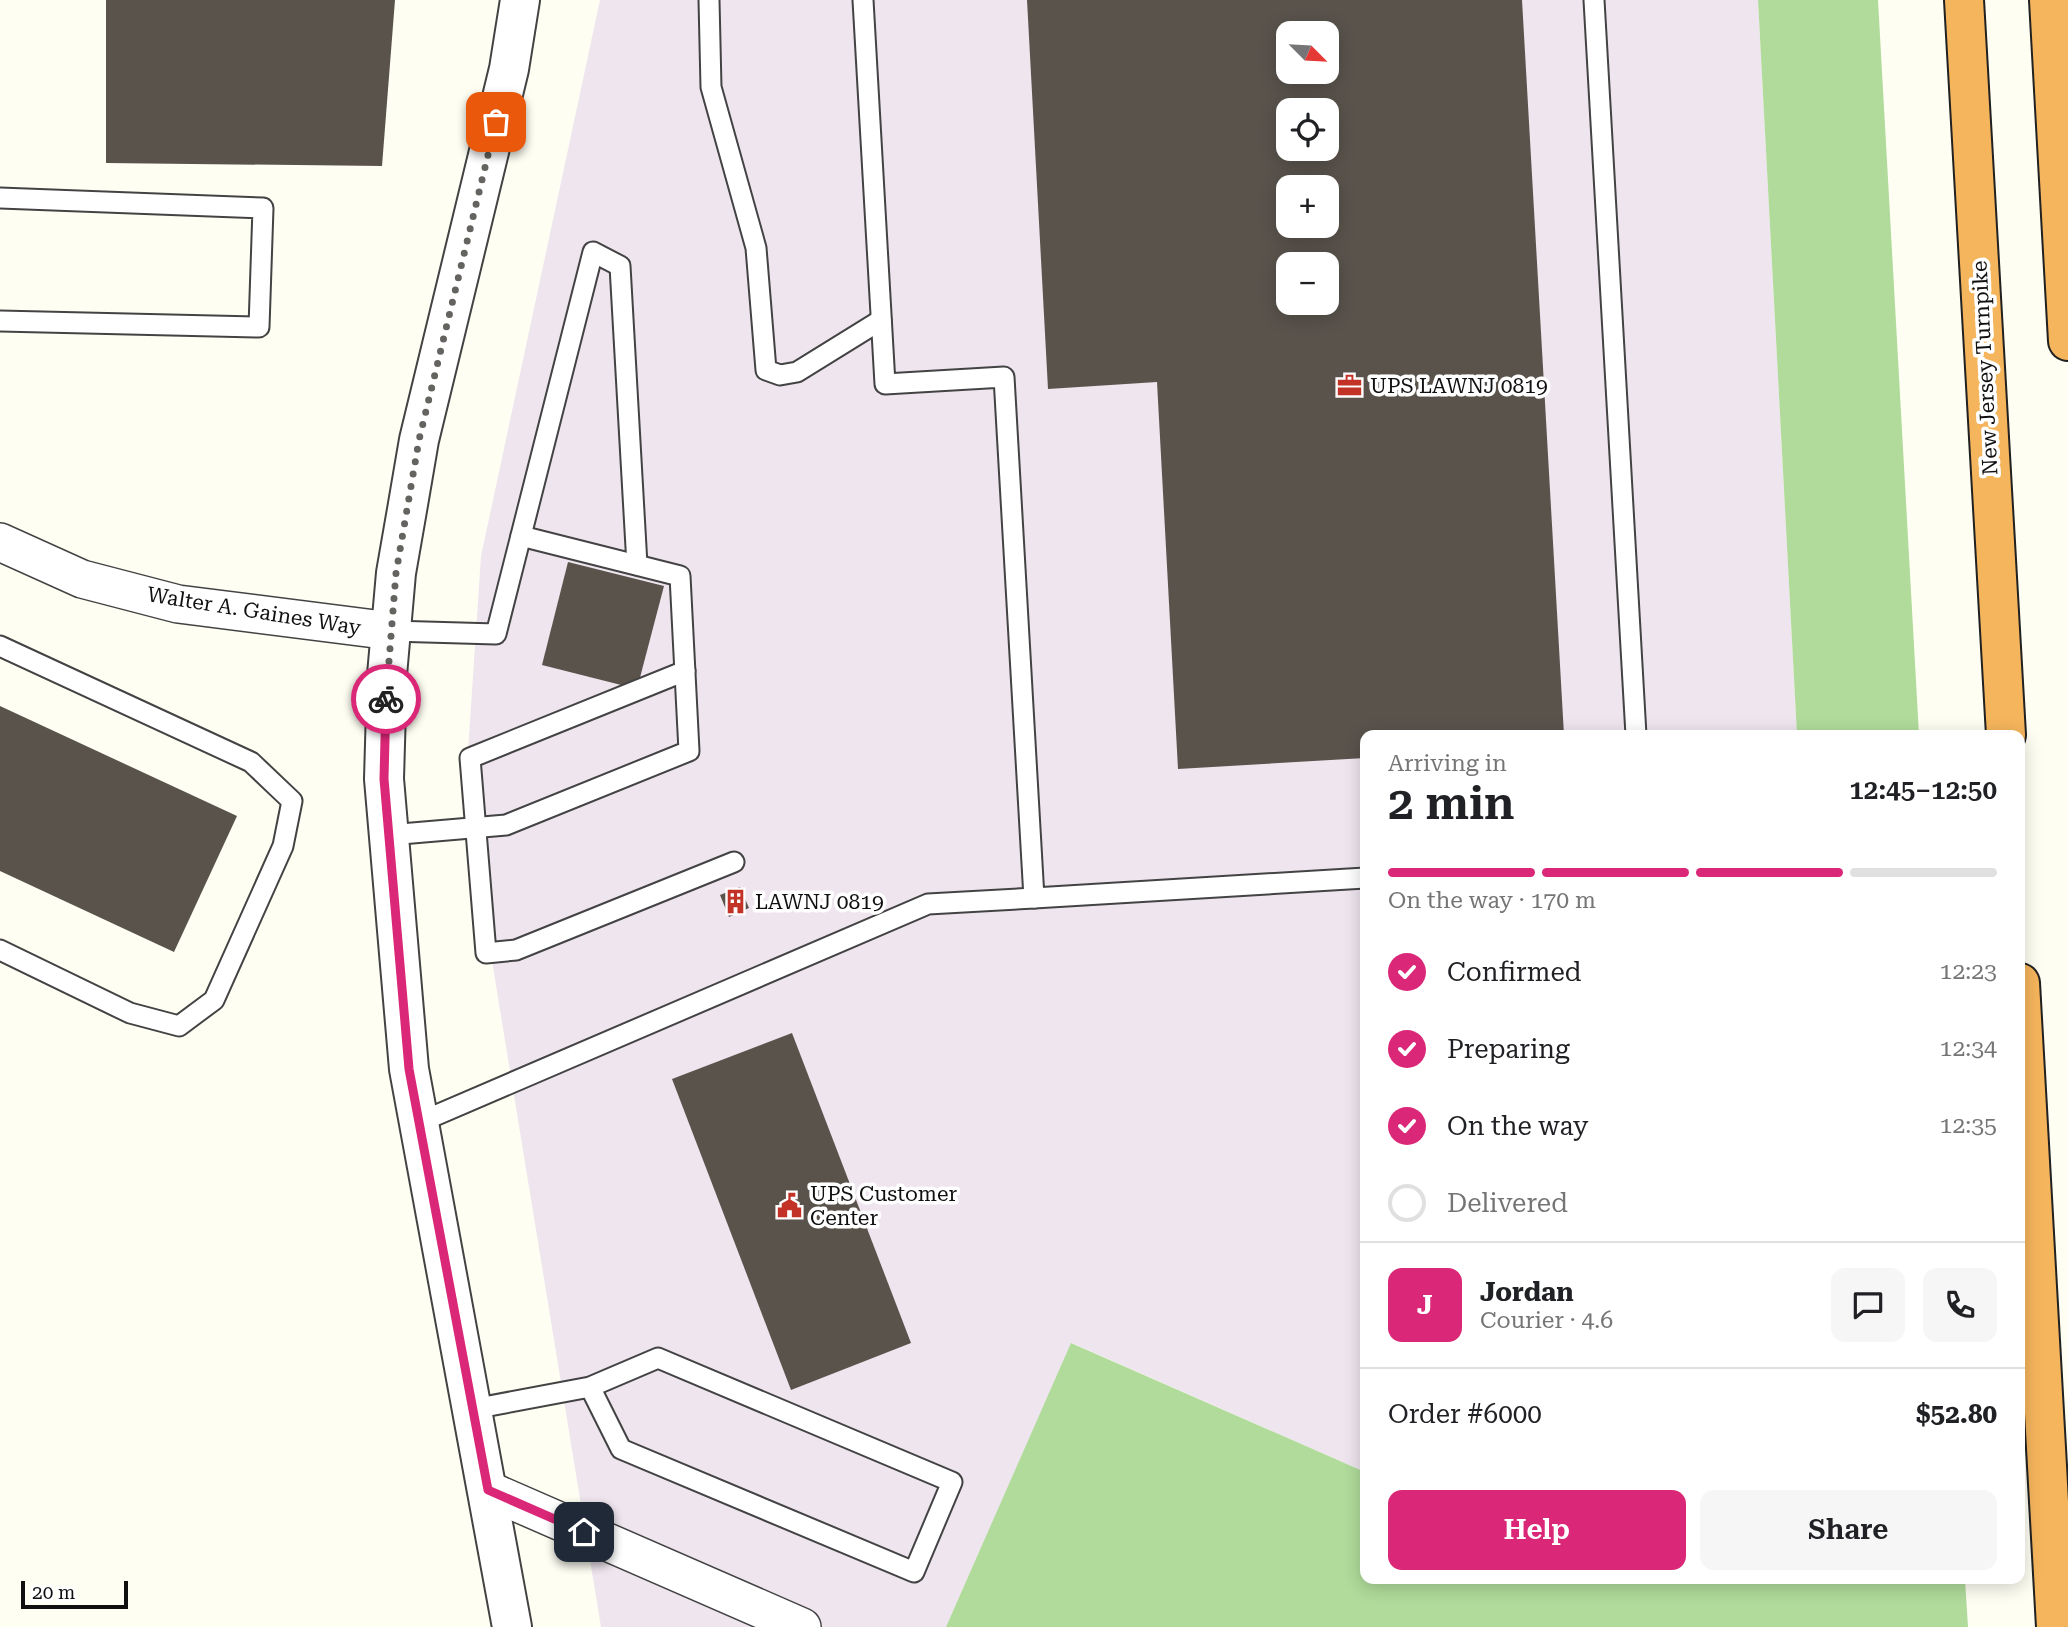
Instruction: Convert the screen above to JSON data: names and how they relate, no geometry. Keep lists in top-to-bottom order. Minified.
{"streets":{"highway":["New Jersey Turnpike"],"street":["Walter A. Gaines Way"]},"places":{"office":["UPS LAWNJ 0819"],"building":["LAWNJ 0819"],"public building":["UPS Customer Center"]},"scale_bar":"20 m","north":"bottom right","page":{"map_buttons":["+","−"],"heading":["2 min","Arriving in","12:45–12:50"],"panel":["Jordan","Courier · 4.6","Order #6000","$52.80"],"bar":"On the way · 170 m","list":[["Confirmed","12:23"],["Preparing","12:34"],["On the way","12:35"],"Delivered"],"round":"J","buttons":["Help","Share"],"scale":"20 m"}}
